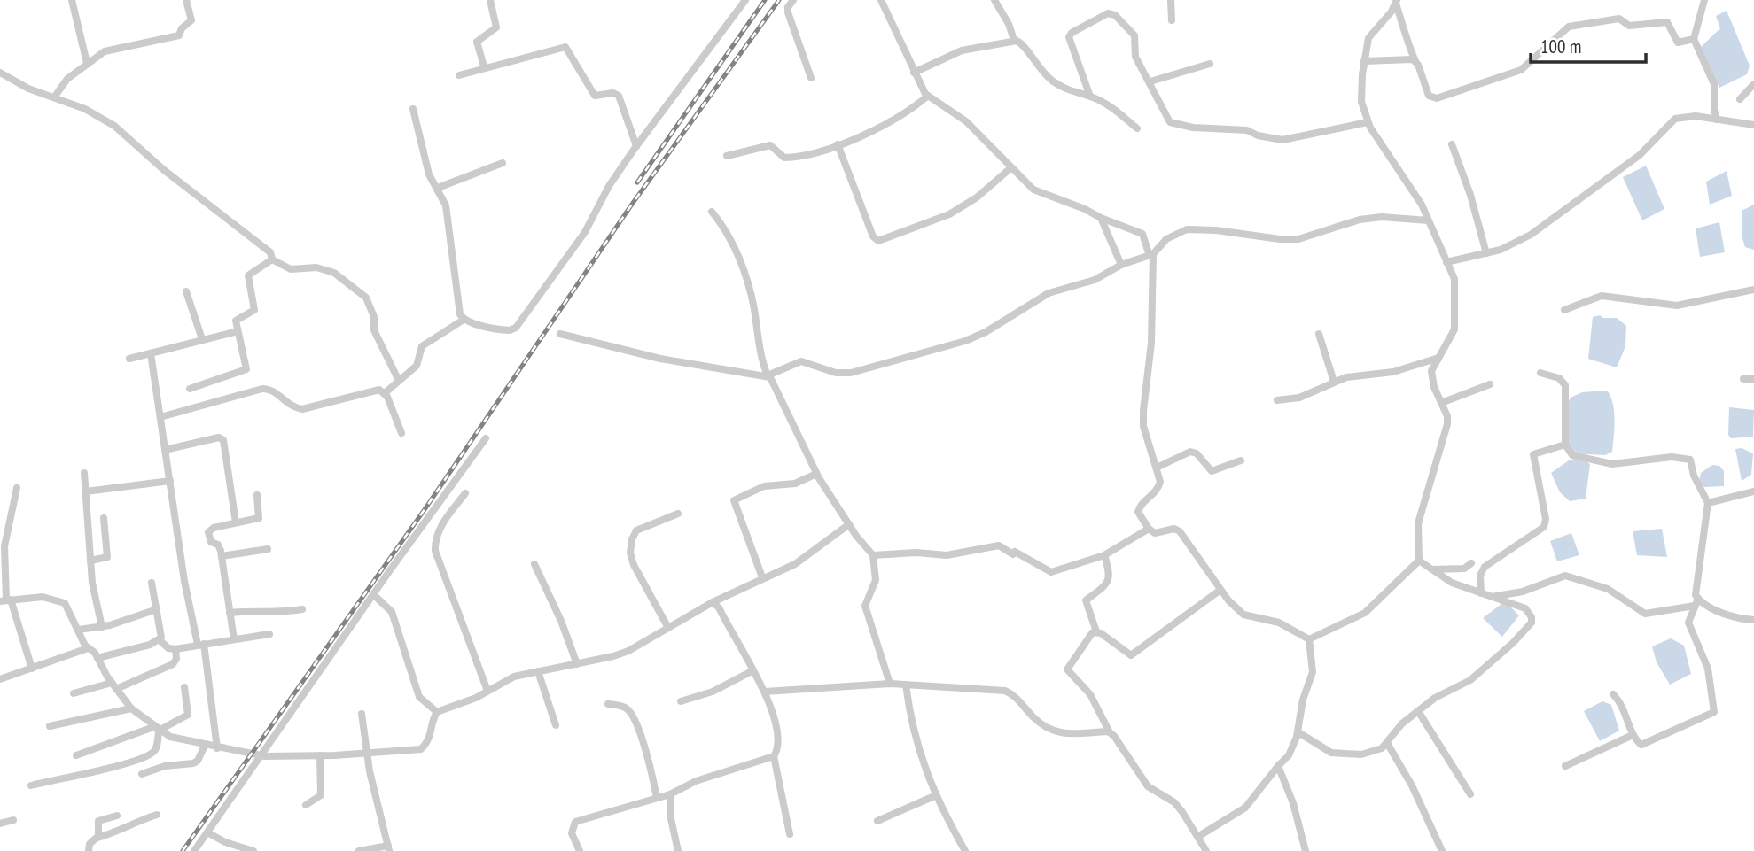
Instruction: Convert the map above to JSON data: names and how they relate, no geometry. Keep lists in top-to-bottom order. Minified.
{"scale_bar":"100 m"}
